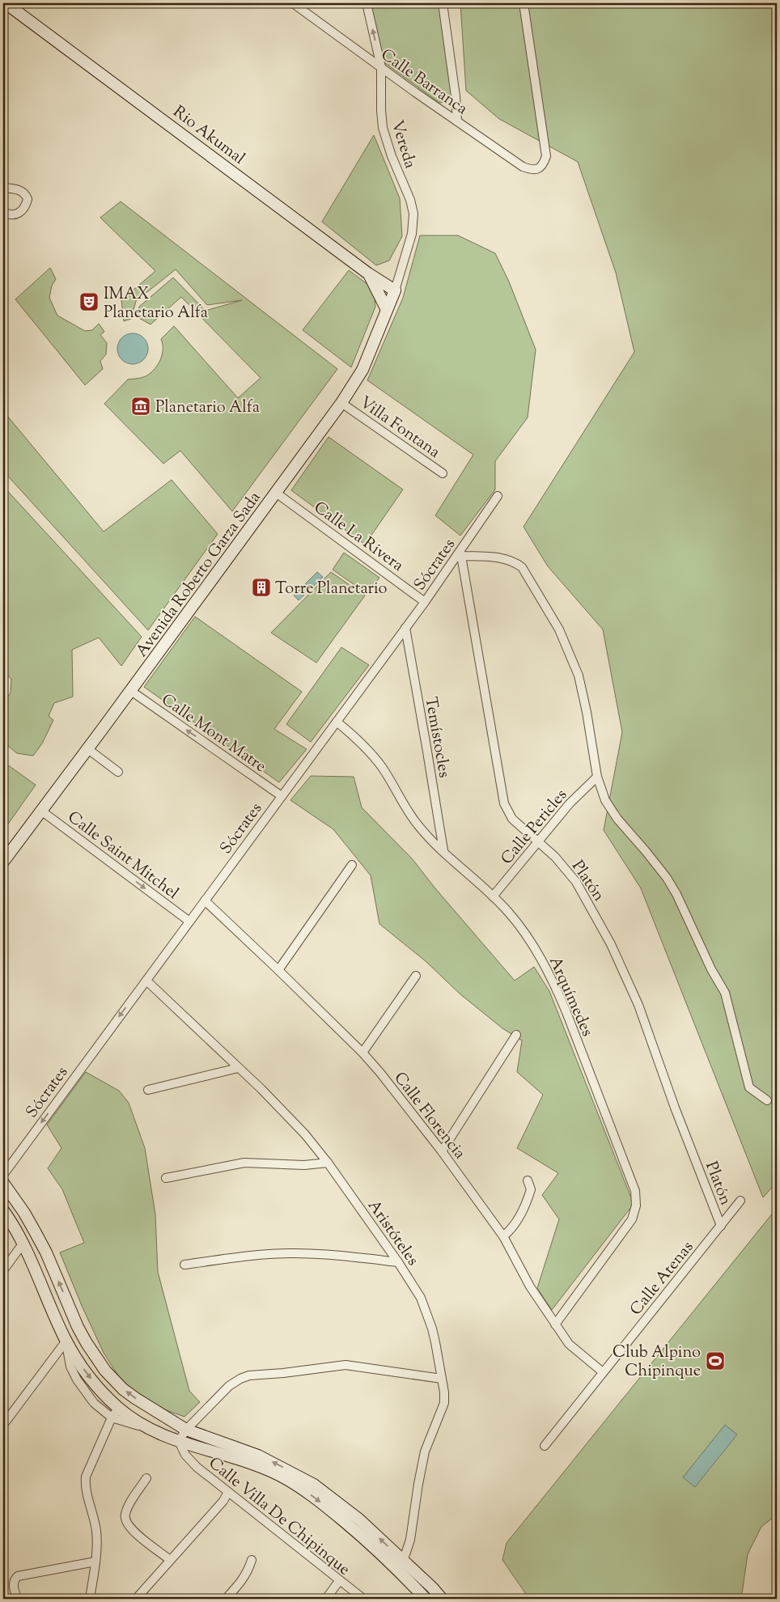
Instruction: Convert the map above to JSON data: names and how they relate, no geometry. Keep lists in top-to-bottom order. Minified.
{"streets":{"street":["Calle Barranca","Rio Akumal","Vereda","Villa Fontana","Calle La Rivera","Sócrates","Avenida Roberto Garza Sada","Calle Mont Matre","Temístocles","Calle Pericles","Calle Saint Mitchel","Platón","Arquímedes","Calle Florencia","Aristóteles","Calle Atenas","Calle Villa De Chipinque"]},"crossings":[["Calle Barranca","Vereda"],["Rio Akumal","Vereda"],["Rio Akumal","Avenida Roberto Garza Sada"],["Vereda","Avenida Roberto Garza Sada"],["Villa Fontana","Avenida Roberto Garza Sada"],["Calle La Rivera","Sócrates"],["Calle La Rivera","Avenida Roberto Garza Sada"],["Sócrates","Calle Mont Matre"],["Sócrates","Temístocles"],["Sócrates","Calle Saint Mitchel"],["Sócrates","Platón"],["Sócrates","Arquímedes"],["Sócrates","Calle Florencia"],["Sócrates","Aristóteles"],["Avenida Roberto Garza Sada","Calle Mont Matre"],["Avenida Roberto Garza Sada","Calle Saint Mitchel"],["Temístocles","Arquímedes"],["Calle Pericles","Platón"],["Calle Pericles","Arquímedes"],["Platón","Calle Atenas"],["Arquímedes","Calle Florencia"],["Calle Florencia","Calle Atenas"]],"one_way":["Calle Mont Matre","Calle Saint Mitchel"],"places":{"theatre":["IMAX Planetario Alfa"],"museum":["Planetario Alfa"],"building":["Torre Planetario"],"sports":["Club Alpino Chipinque"]}}
